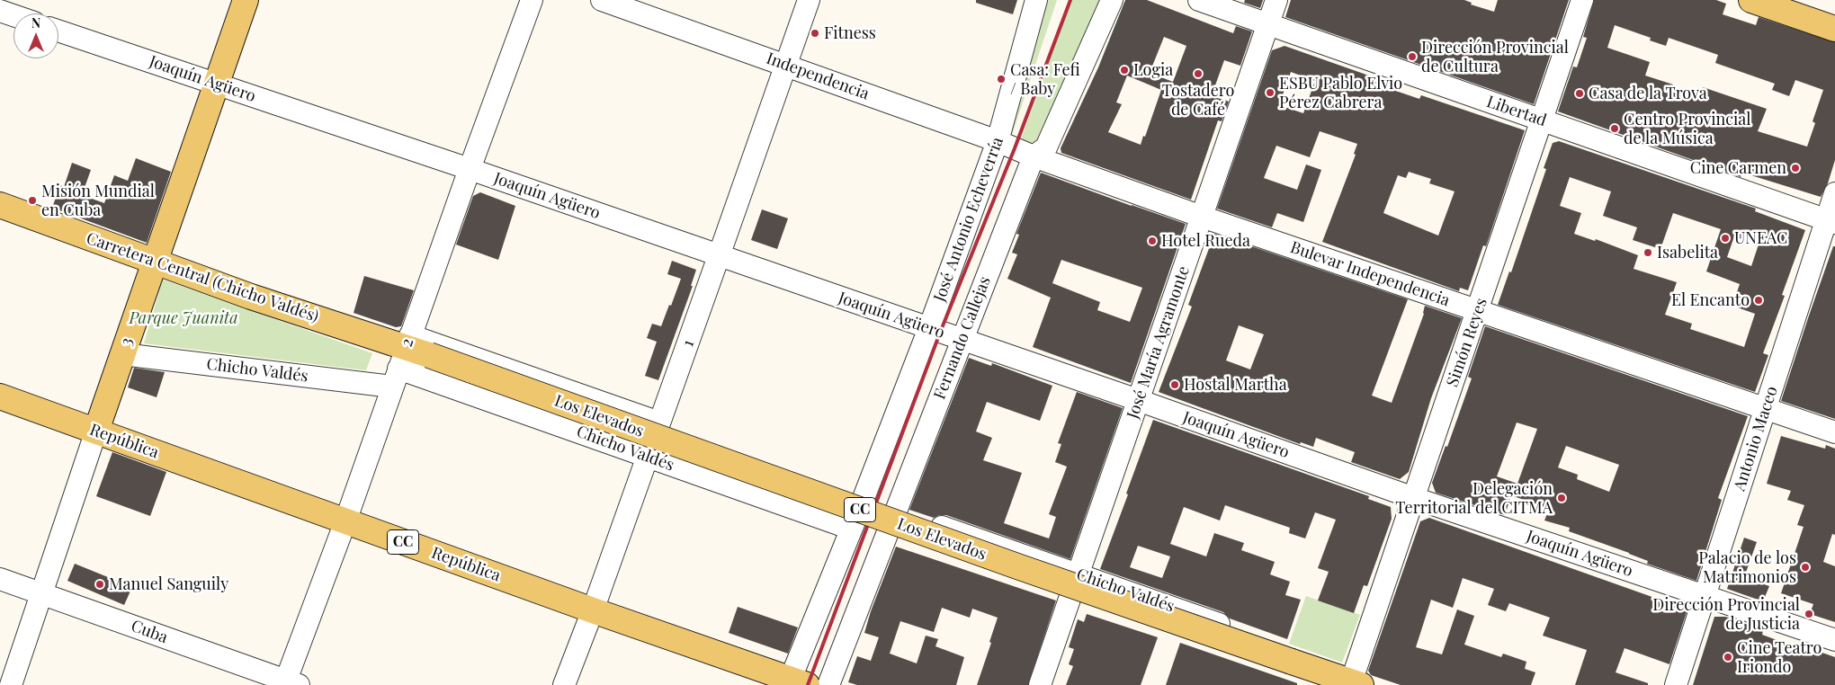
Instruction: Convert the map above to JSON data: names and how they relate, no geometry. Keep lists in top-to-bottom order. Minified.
{"streets":{"main road":["Carretera Central (Chicho Valdés)","3","Los Elevados","República","CC"],"street":["Independencia","Joaquín Agüero","Libertad","José Antonio Echeverría","Bulevar Independencia","Fernando Callejas","2","José María Agramonte","Simón Reyes","1","Chicho Valdés","Antonio Maceo","Cuba"]},"crossings":[["Independencia","José Antonio Echeverría"],["Independencia","Bulevar Independencia"],["Independencia","Fernando Callejas"],["Independencia","1"],["Joaquín Agüero","José Antonio Echeverría"],["Joaquín Agüero","Fernando Callejas"],["Joaquín Agüero","3"],["Joaquín Agüero","2"],["Joaquín Agüero","José María Agramonte"],["Joaquín Agüero","Simón Reyes"],["Joaquín Agüero","1"],["Joaquín Agüero","Antonio Maceo"],["Libertad","José María Agramonte"],["Libertad","Simón Reyes"],["Libertad","Antonio Maceo"],["José Antonio Echeverría","Chicho Valdés"],["José Antonio Echeverría","República"],["Bulevar Independencia","Fernando Callejas"],["Bulevar Independencia","José María Agramonte"],["Bulevar Independencia","Simón Reyes"],["Bulevar Independencia","Antonio Maceo"],["Carretera Central (Chicho Valdés)","3"],["Carretera Central (Chicho Valdés)","2"],["Carretera Central (Chicho Valdés)","Chicho Valdés"],["Carretera Central (Chicho Valdés)","Los Elevados"],["Fernando Callejas","Chicho Valdés"],["3","Chicho Valdés"],["3","República"],["3","Cuba"],["2","Chicho Valdés"],["2","Los Elevados"],["2","República"],["2","Cuba"],["José María Agramonte","Chicho Valdés"],["Simón Reyes","Chicho Valdés"],["Simón Reyes","Los Elevados"],["1","Chicho Valdés"],["1","República"],["Chicho Valdés","Los Elevados"]],"parks":["Parque Juanita"],"places":["Fitness","Dirección Provincial de Cultura","Logia","Tostadero de Café","Casa: Fefi / Baby","ESBU Pablo Elvio Pérez Cabrera","Casa de la Trova","Centro Provincial de la Música","Cine Carmen","Misión Mundial en Cuba","UNEAC","Hotel Rueda","Isabelita","El Encanto","Hostal Martha","Delegación Territorial del CITMA","Palacio de los Matrimonios","Manuel Sanguily","Dirección Provincial de Justicia","Cine Teatro Iriondo"],"north":"top"}
